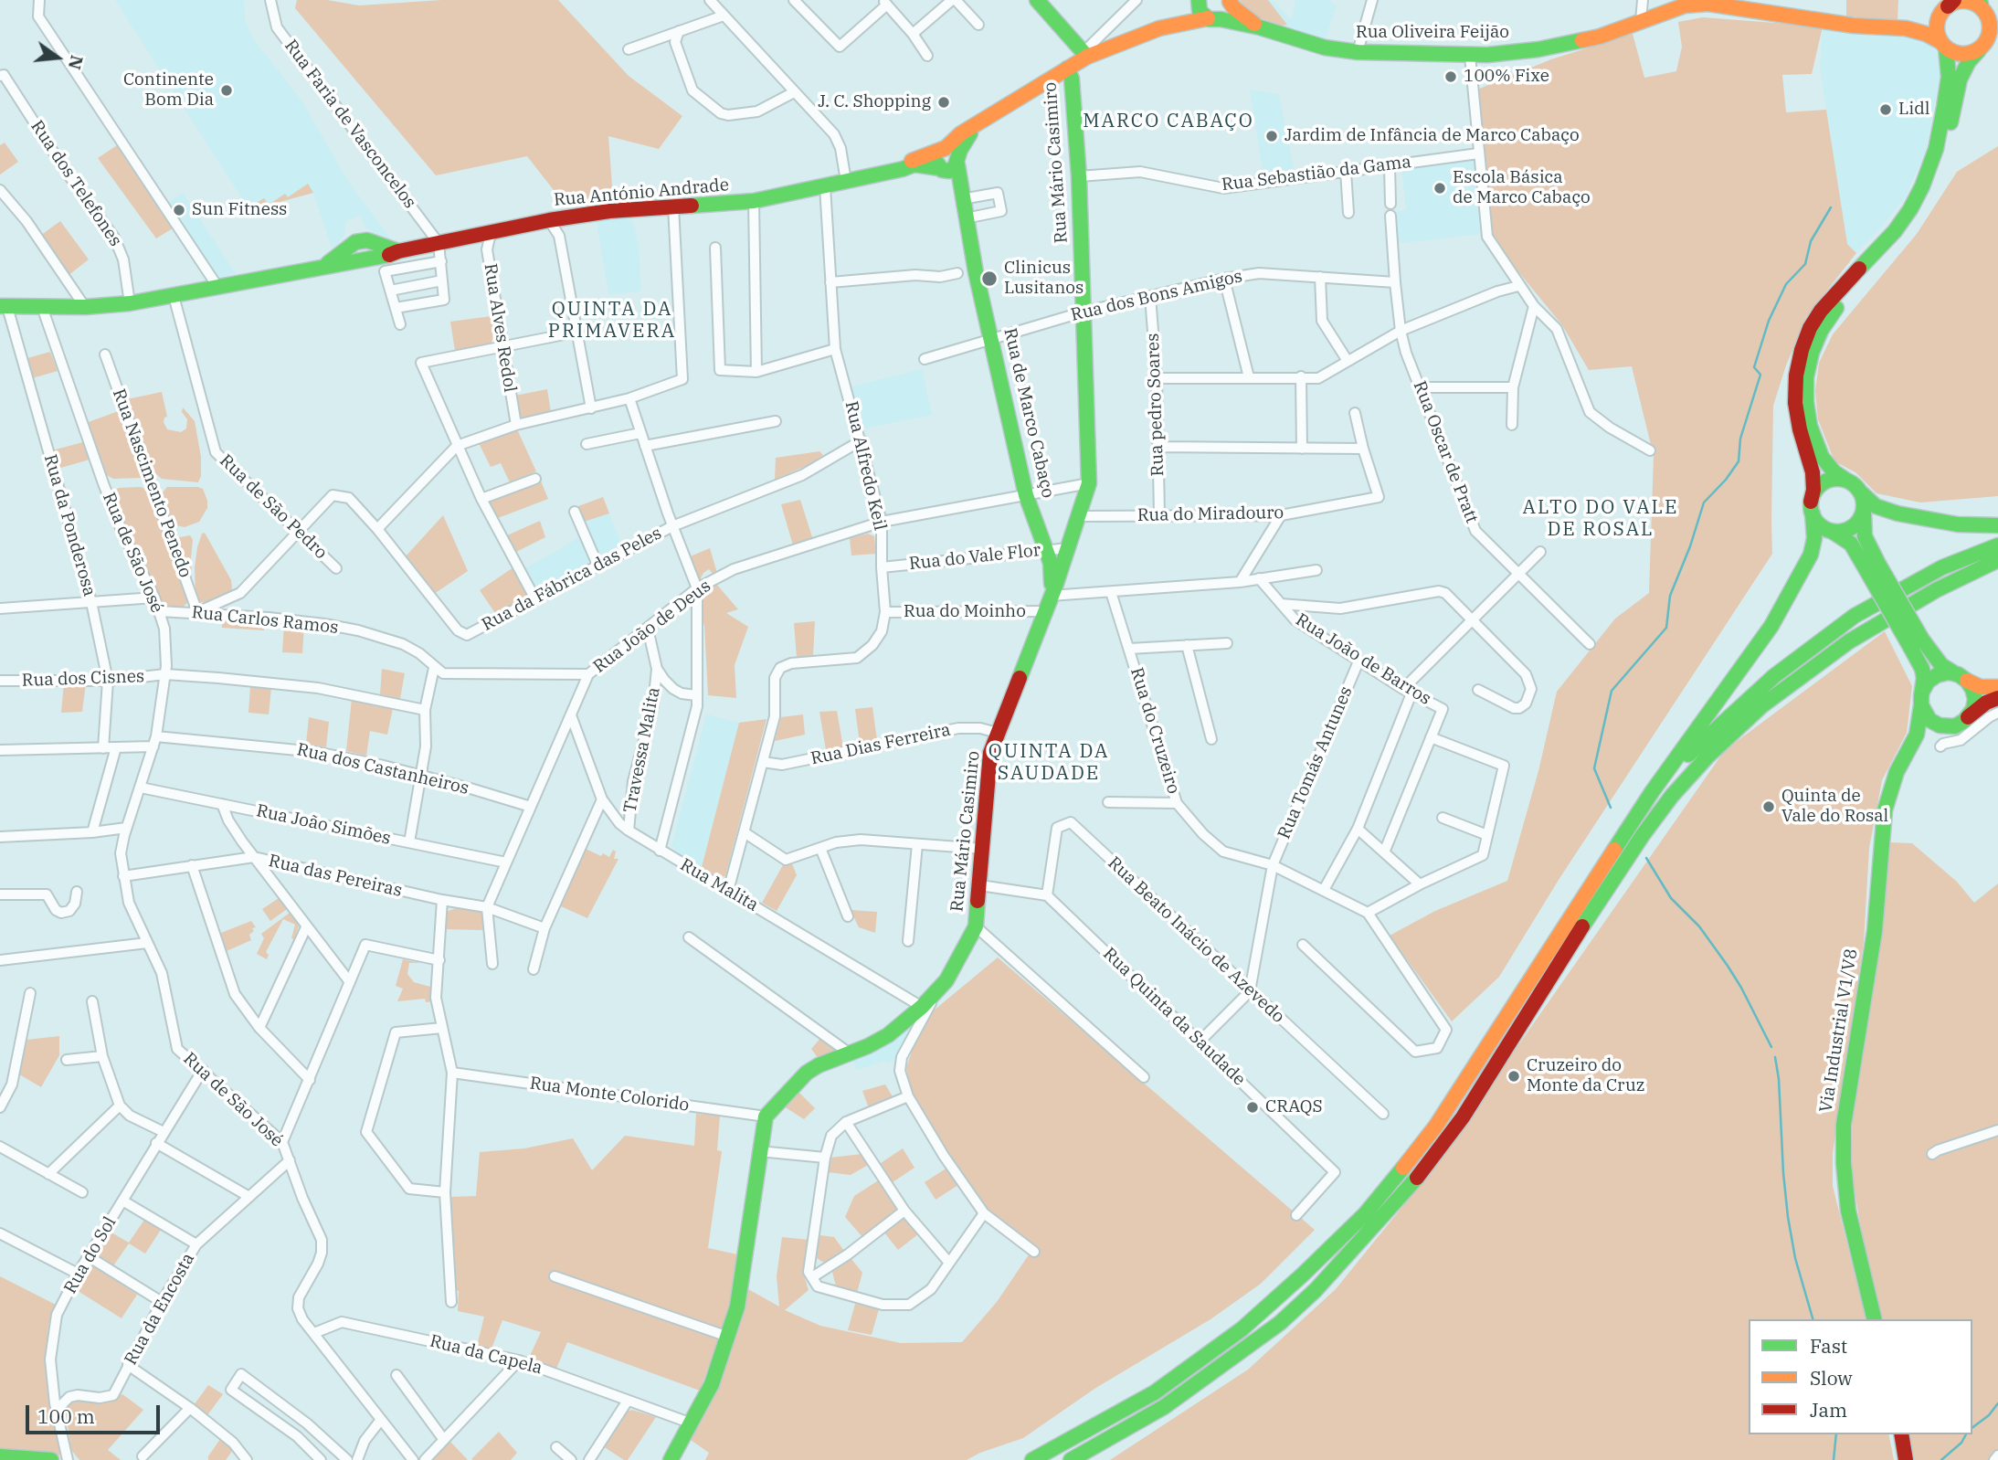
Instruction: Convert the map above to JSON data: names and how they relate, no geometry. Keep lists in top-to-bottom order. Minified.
{"streets":{"main road":["Rua Oliveira Feijão","Rua Mário Casimiro","Rua António Andrade","Rua de Marco Cabaço","Via Industrial V1/V8"],"street":["Rua Faria de Vasconcelos","Rua Sebastião da Gama","Rua dos Telefones","Rua dos Bons Amigos","Rua Alves Redol","Rua pedro Soares","Rua Oscar de Pratt","Rua Alfredo Keil","Rua Nascimento Penedo","Rua de São Pedro","Rua do Miradouro","Rua da Ponderosa","Rua de São José","Rua do Vale Flor","Rua da Fábrica das Peles","Rua do Moinho","Rua Carlos Ramos","Rua João de Deus","Rua João de Barros","Rua dos Cisnes","Rua do Cruzeiro","Rua Dias Ferreira","Travessa Malita","Rua Tomás Antunes","Rua dos Castanheiros","Rua João Simões","Rua das Pereiras","Rua Malita","Rua Beato Inácio de Azevedo","Rua Quinta da Saudade","Rua Monte Colorido","Rua do Sol","Rua da Encosta","Rua da Capela"]},"crossings":[["Rua Faria de Vasconcelos","Rua António Andrade"],["Rua Mário Casimiro","Rua Sebastião da Gama"],["Rua Mário Casimiro","Rua dos Bons Amigos"],["Rua Mário Casimiro","Rua de Marco Cabaço"],["Rua Mário Casimiro","Rua do Miradouro"],["Rua Mário Casimiro","Rua do Vale Flor"],["Rua Mário Casimiro","Rua do Moinho"],["Rua Mário Casimiro","Rua João de Deus"],["Rua Mário Casimiro","Rua Dias Ferreira"],["Rua Mário Casimiro","Rua Malita"],["Rua Mário Casimiro","Rua Monte Colorido"],["Rua Mário Casimiro","Rua da Capela"],["Rua dos Telefones","Rua António Andrade"],["Rua António Andrade","Rua Alves Redol"],["Rua António Andrade","Rua de Marco Cabaço"],["Rua António Andrade","Rua Alfredo Keil"],["Rua António Andrade","Rua de São Pedro"],["Rua António Andrade","Rua da Ponderosa"],["Rua António Andrade","Rua de São José"],["Rua dos Bons Amigos","Rua pedro Soares"],["Rua dos Bons Amigos","Rua de Marco Cabaço"],["Rua dos Bons Amigos","Rua Oscar de Pratt"],["Rua pedro Soares","Rua do Miradouro"],["Rua de Marco Cabaço","Rua do Vale Flor"],["Rua de Marco Cabaço","Rua João de Deus"],["Rua Alfredo Keil","Rua do Vale Flor"],["Rua Alfredo Keil","Rua da Fábrica das Peles"],["Rua Alfredo Keil","Rua do Moinho"],["Rua Alfredo Keil","Rua João de Deus"],["Rua Alfredo Keil","Rua Dias Ferreira"],["Rua Alfredo Keil","Rua Malita"],["Rua Nascimento Penedo","Rua Carlos Ramos"],["Rua da Ponderosa","Rua dos Cisnes"],["Rua da Ponderosa","Rua dos Castanheiros"],["Rua de São José","Rua Carlos Ramos"],["Rua de São José","Rua dos Cisnes"],["Rua de São José","Rua dos Castanheiros"],["Rua de São José","Rua João Simões"],["Rua de São José","Rua das Pereiras"],["Rua de São José","Rua do Sol"],["Rua de São José","Rua da Encosta"],["Rua de São José","Rua da Capela"],["Rua Carlos Ramos","Rua João de Deus"],["Rua João de Deus","Travessa Malita"],["Rua João de Deus","Rua dos Castanheiros"],["Rua João de Deus","Rua João Simões"],["Rua João de Deus","Rua das Pereiras"],["Rua João de Deus","Rua Malita"],["Rua João de Barros","Rua Tomás Antunes"],["Rua do Cruzeiro","Rua Tomás Antunes"],["Travessa Malita","Rua Malita"],["Rua Tomás Antunes","Rua Beato Inácio de Azevedo"],["Rua Beato Inácio de Azevedo","Rua Quinta da Saudade"],["Rua do Sol","Rua da Encosta"]],"districts":["MARCO CABAÇO","QUINTA DA PRIMAVERA","ALTO DO VALE DE ROSAL","QUINTA DA SAUDADE"],"places":["100% Fixe","Continente Bom Dia","J. C. Shopping","Lidl","Jardim de Infância de Marco Cabaço","Escola Básica de Marco Cabaço","Sun Fitness","Clinicus Lusitanos","Quinta de Vale do Rosal","Cruzeiro do Monte da Cruz","CRAQS"],"legend":["Fast","Slow","Jam"],"scale_bar":"100 m","north":"right"}
